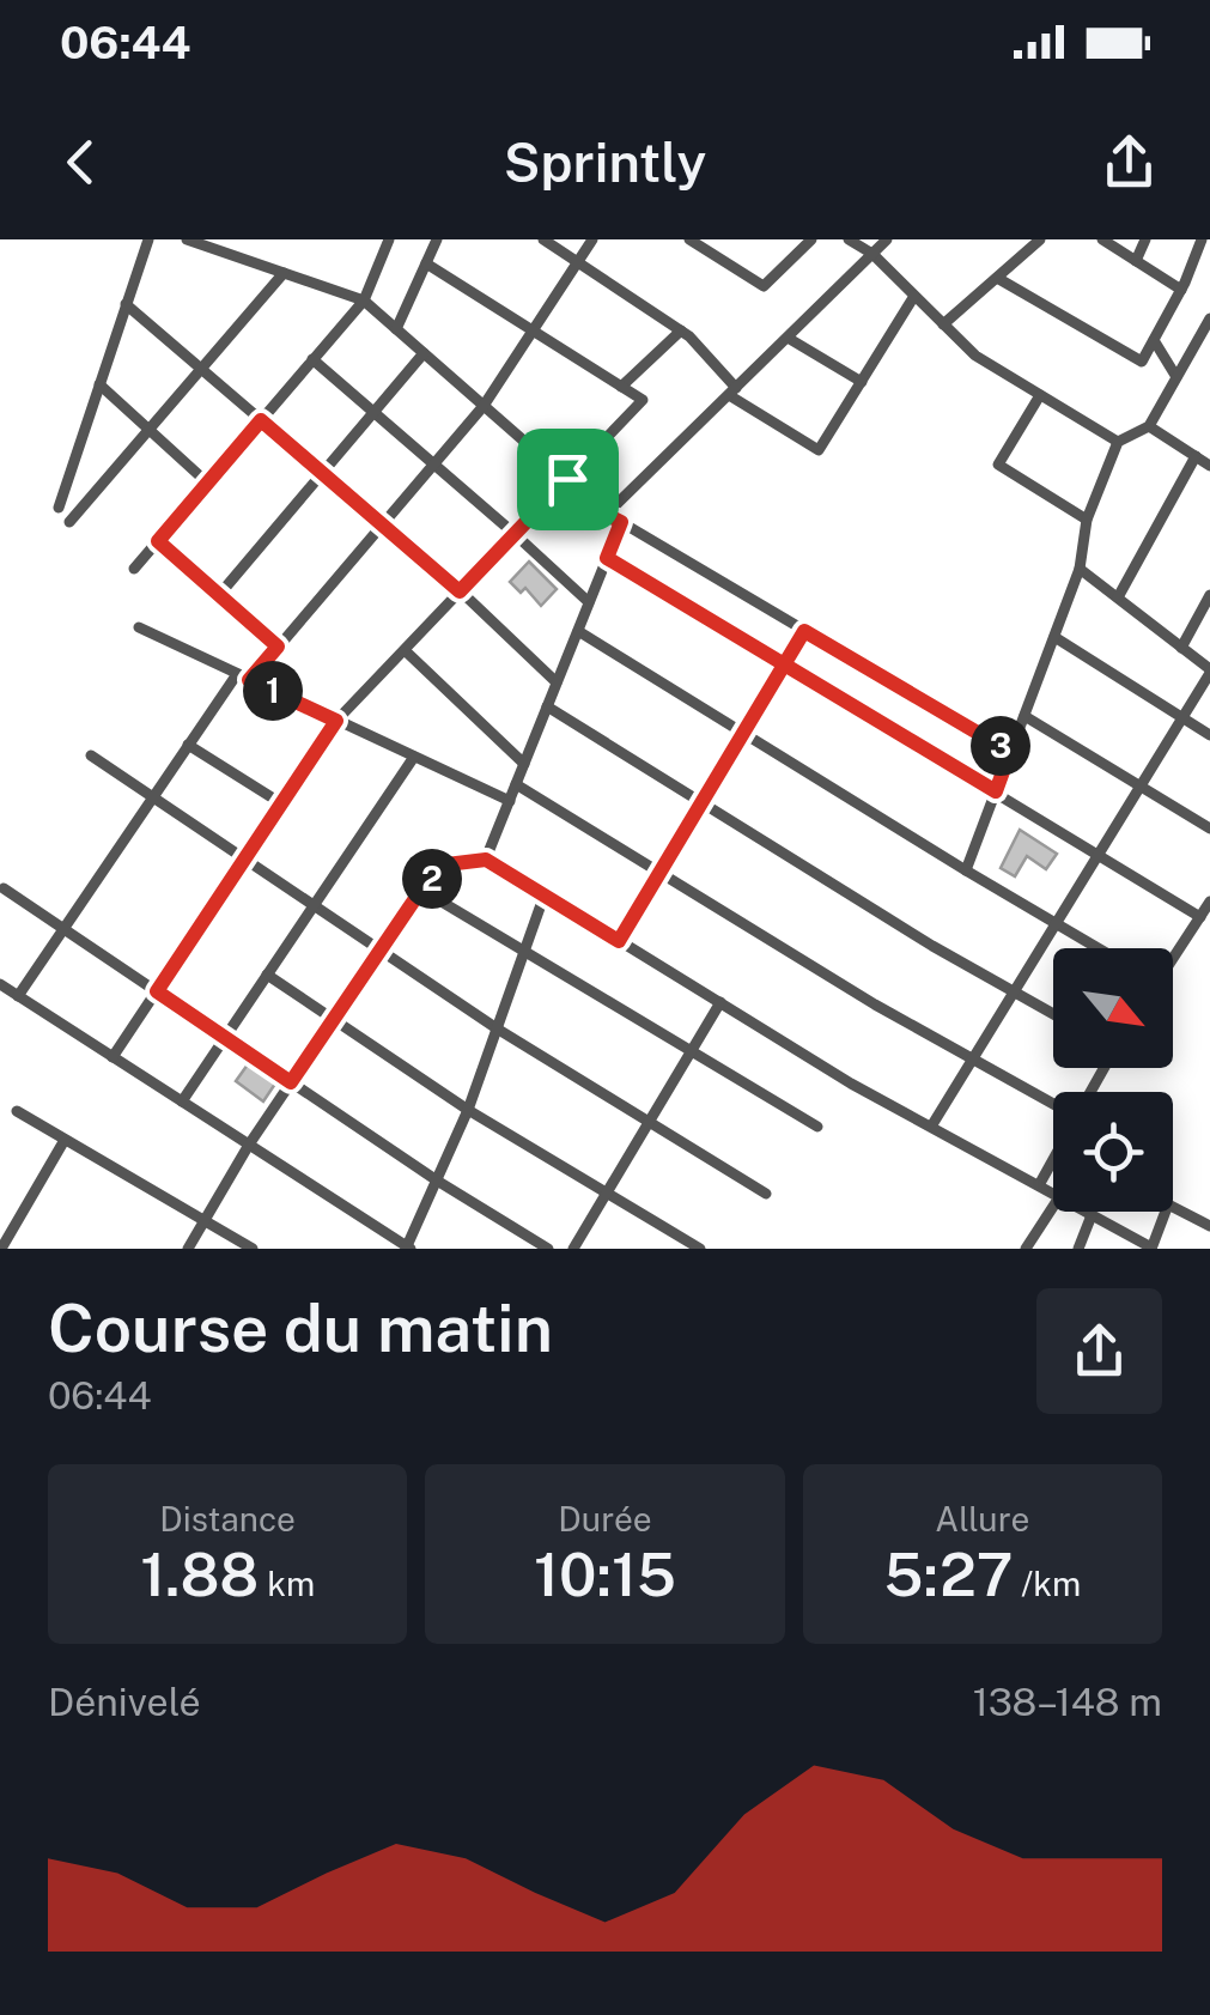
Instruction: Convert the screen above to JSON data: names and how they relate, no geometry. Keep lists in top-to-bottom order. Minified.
{"north":"bottom right","page":{"status":"06:44","header":"Sprintly","pins":["1","3","2"],"heading":["Course du matin","06:44"],"stats":[["Distance","1.88 km"],["Durée","10:15"],["Allure","5:27 /km"]],"chart":["Dénivelé","138–148 m"]}}
